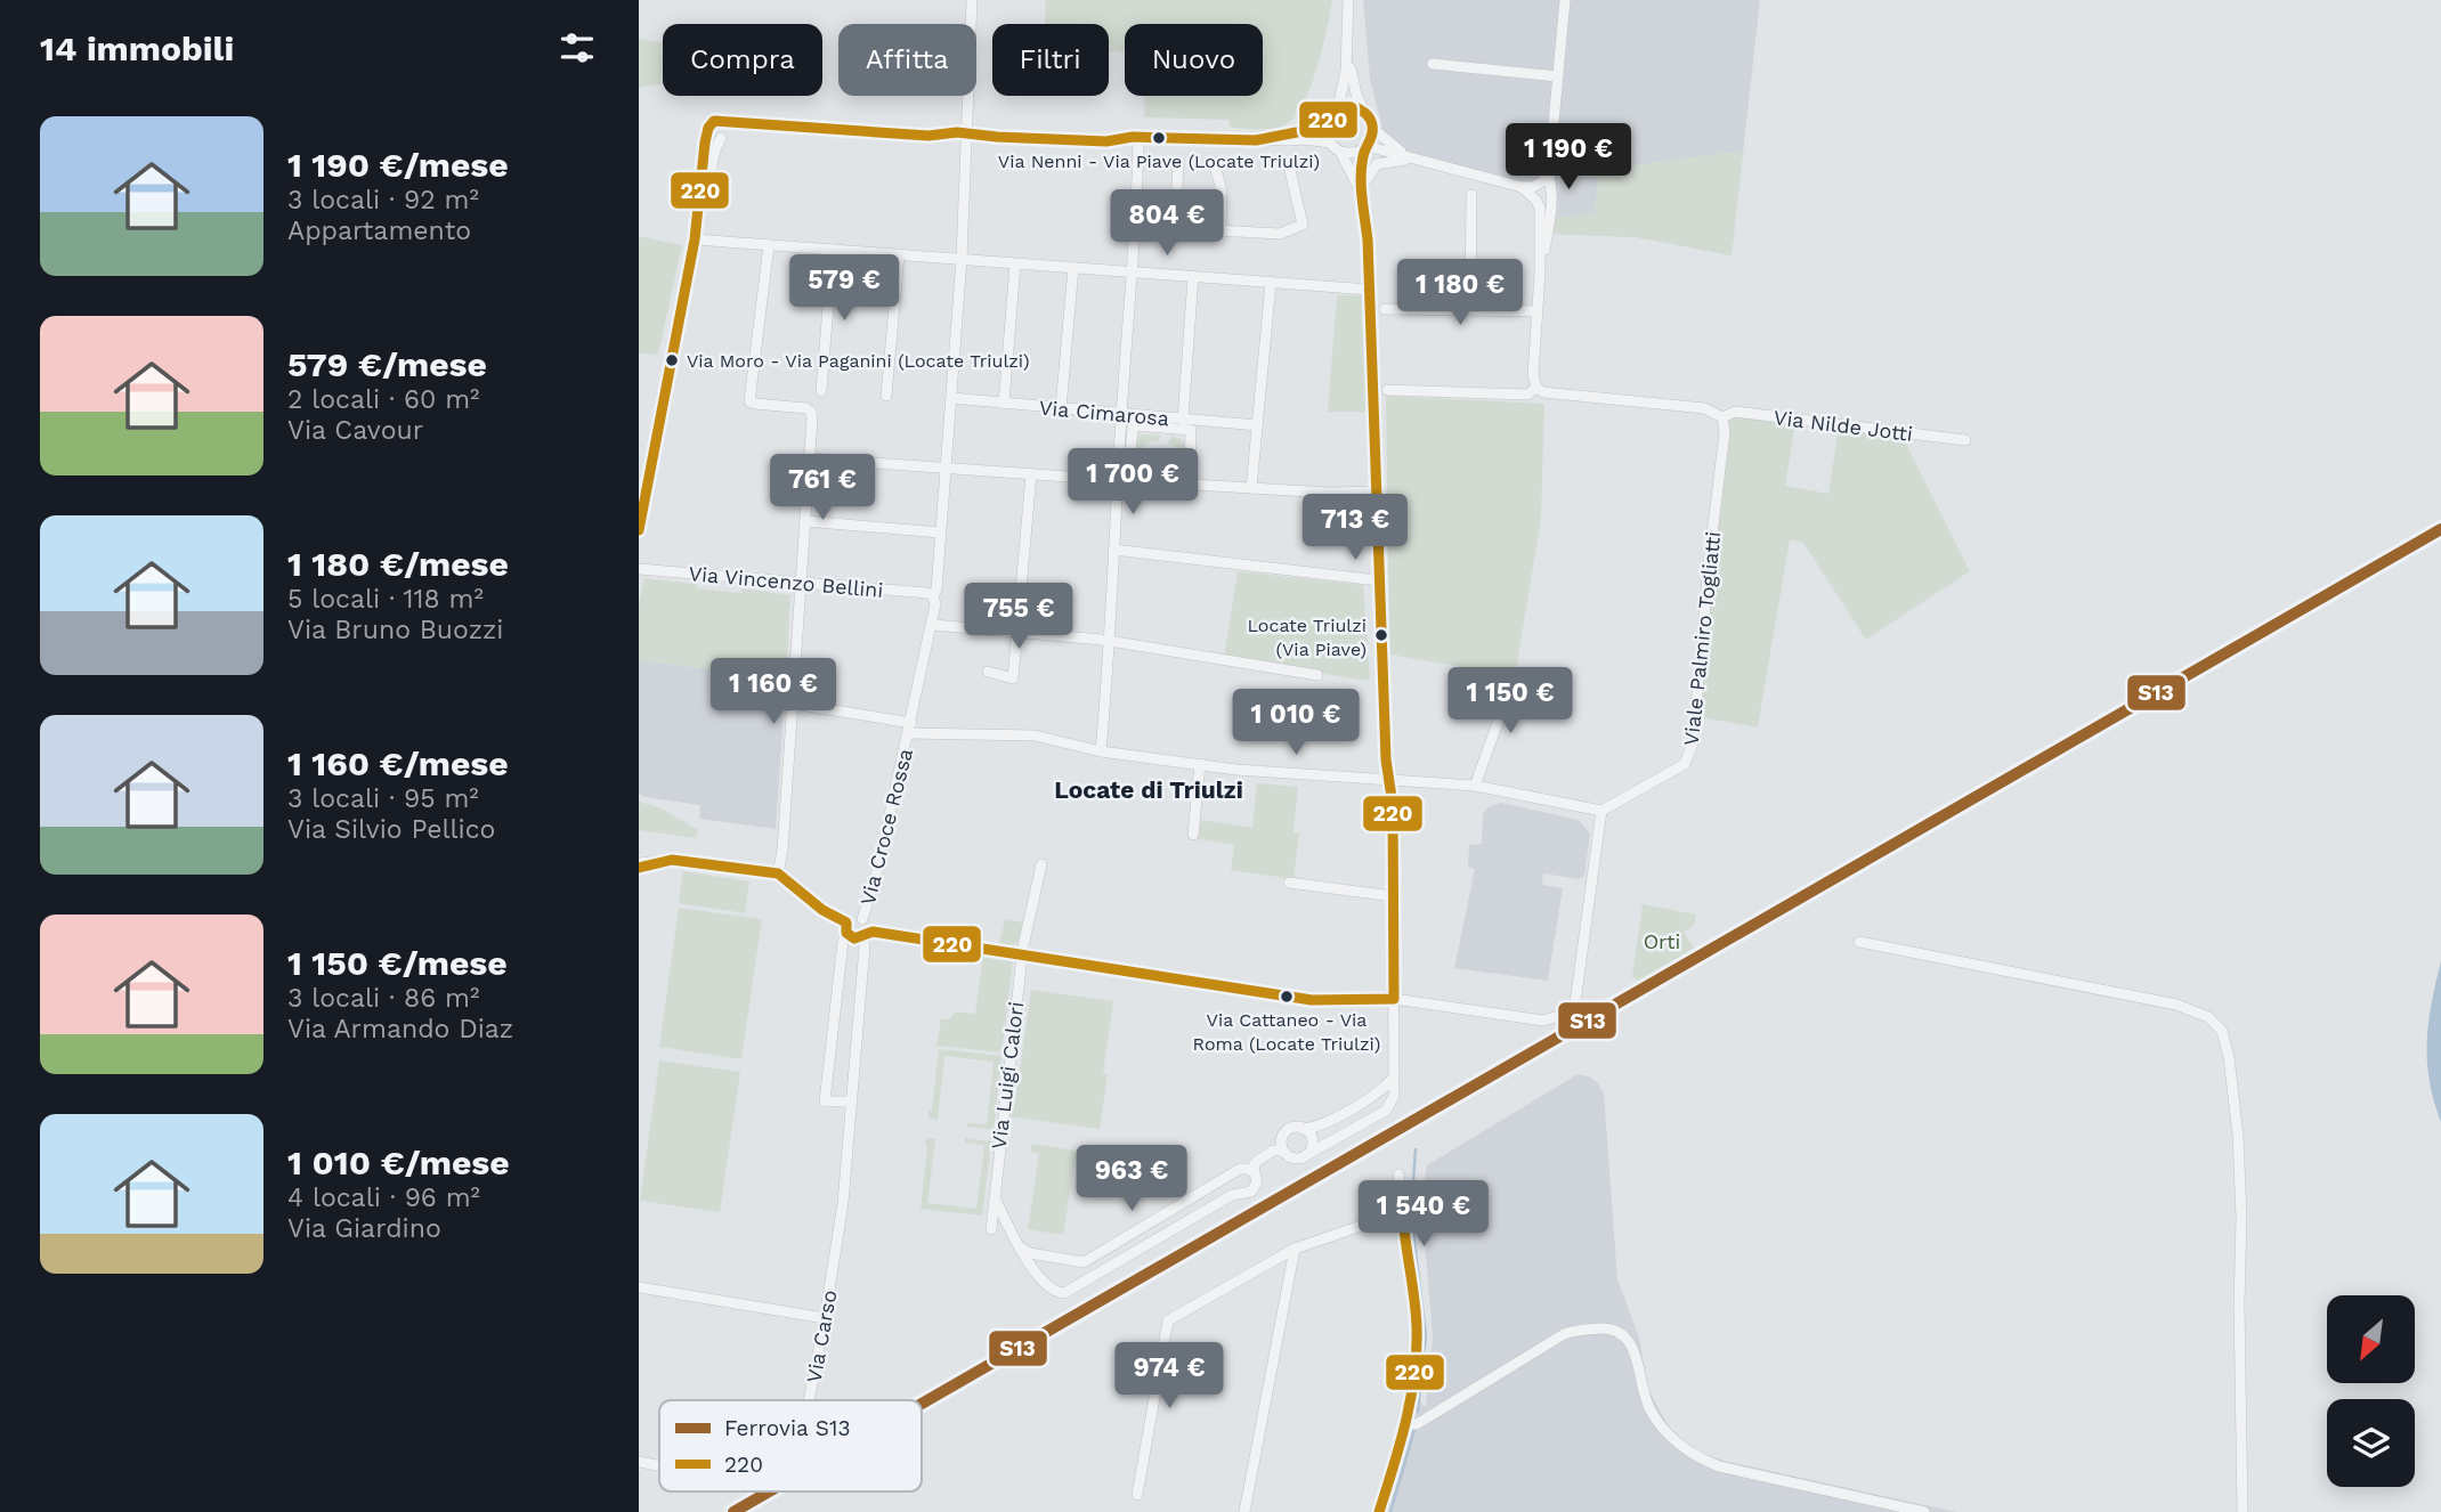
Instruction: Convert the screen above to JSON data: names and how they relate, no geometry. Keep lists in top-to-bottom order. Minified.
{"streets":{"street":["Via Cimarosa","Via Nilde Jotti","Via Vincenzo Bellini","Viale Palmiro Togliatti","Via Croce Rossa","Via Luigi Calori","Via Carso"]},"crossings":[["Via Cimarosa","Via Croce Rossa"],["Via Nilde Jotti","Viale Palmiro Togliatti"],["Via Vincenzo Bellini","Via Croce Rossa"],["Via Croce Rossa","Via Carso"]],"districts":["Locate di Triulzi"],"parks":["Orti"],"places":["Via Nenni - Via Piave (Locate Triulzi)","Via Moro - Via Paganini (Locate Triulzi)","Locate Triulzi (Via Piave)","Via Cattaneo - Via Roma (Locate Triulzi)"],"lines":["transit line 220","rail line S13"],"legend":["Ferrovia S13","220"],"north":"bottom left","page":{"heading":"14 immobili","chip":["Compra","Affitta","Filtri","Nuovo"],"list":[{"name":"1 190 €/mese","note":"3 locali · 92 m² · Appartamento"},{"name":"579 €/mese","note":"2 locali · 60 m² · Via Cavour"},{"name":"1 180 €/mese","note":"5 locali · 118 m² · Via Bruno Buozzi"},{"name":"1 160 €/mese","note":"3 locali · 95 m² · Via Silvio Pellico"},{"name":"1 150 €/mese","note":"3 locali · 86 m² · Via Armando Diaz"},{"name":"1 010 €/mese","note":"4 locali · 96 m² · Via Giardino"}],"price":["1 190 €","804 €","579 €","1 180 €","1 700 €","761 €","713 €","755 €","1 160 €","1 150 €","1 010 €","963 €","1 540 €","974 €"]}}
